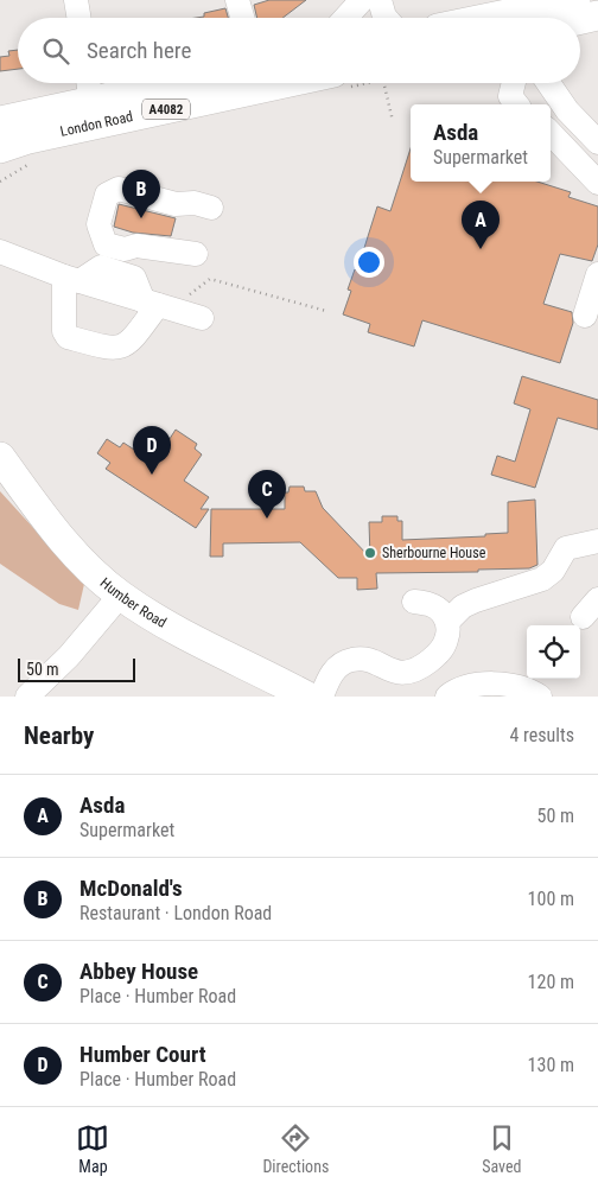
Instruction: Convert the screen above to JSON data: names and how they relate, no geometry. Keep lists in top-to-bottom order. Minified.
{"streets":{"main road":["A4082","London Road","Humber Road"]},"places":["Sherbourne House"],"scale_bar":"50 m","page":{"search":"Search here","popup":["Asda","Supermarket"],"pins":["B","A","D","C"],"scale":"50 m","heading":["Nearby","4 results"],"list":[{"mark":"A","name":"Asda","note":"Supermarket","value":"50 m"},{"mark":"B","name":"McDonald's","note":"Restaurant · London Road","value":"100 m"},{"mark":"C","name":"Abbey House","note":"Place · Humber Road","value":"120 m"},{"mark":"D","name":"Humber Court","note":"Place · Humber Road","value":"130 m"}],"nav":["Map","Directions","Saved"]}}
